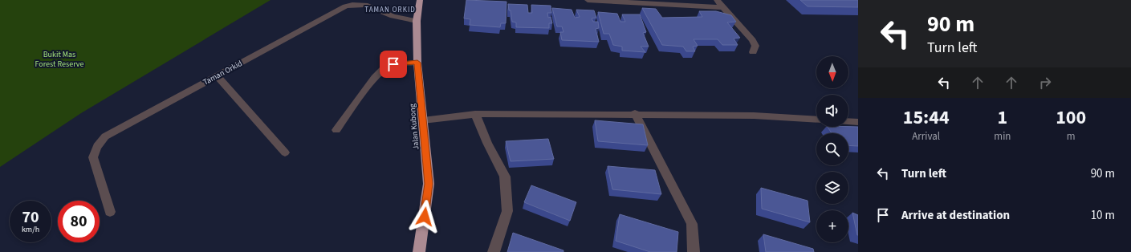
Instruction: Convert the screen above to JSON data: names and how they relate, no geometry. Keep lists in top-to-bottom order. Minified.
{"streets":{"highway":["Jalan Kubong"],"street":["Taman Orkid"]},"crossings":[["Taman Orkid","Jalan Kubong"]],"districts":["TAMAN ORKID"],"parks":["Bukit Mas Forest Reserve"],"north":"bottom","page":{"turn":["90 m","Turn left"],"map_buttons":"+","eta":["15:44","Arrival","1","min","100","m"],"list":[{"name":"Turn left","value":"90 m"},{"name":"Arrive at destination","value":"10 m"}],"speed":"70 km/h","limit":"80"}}
